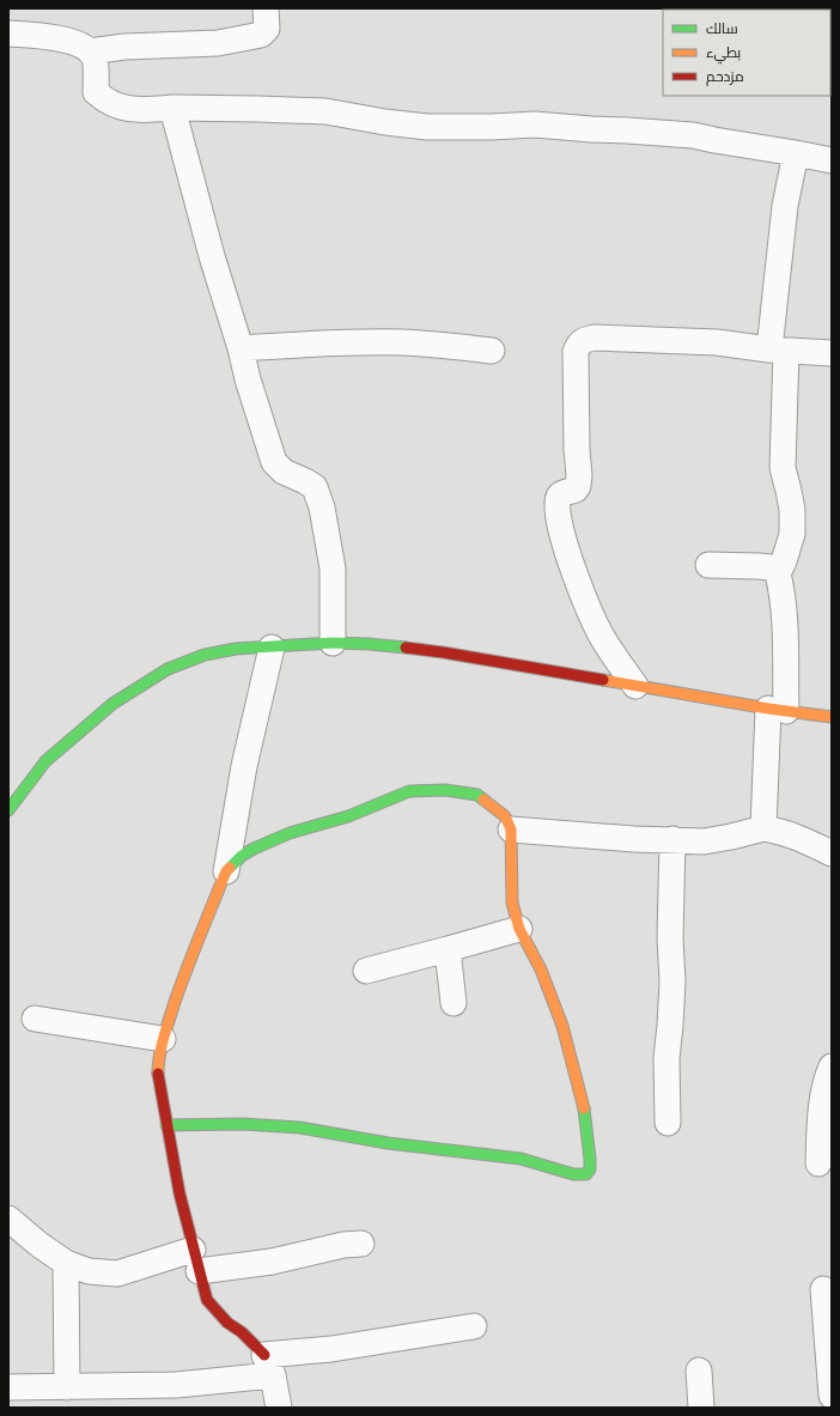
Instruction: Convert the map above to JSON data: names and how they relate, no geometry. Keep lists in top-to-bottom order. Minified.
{"legend":["سالك","بطيء","مزدحم"]}
